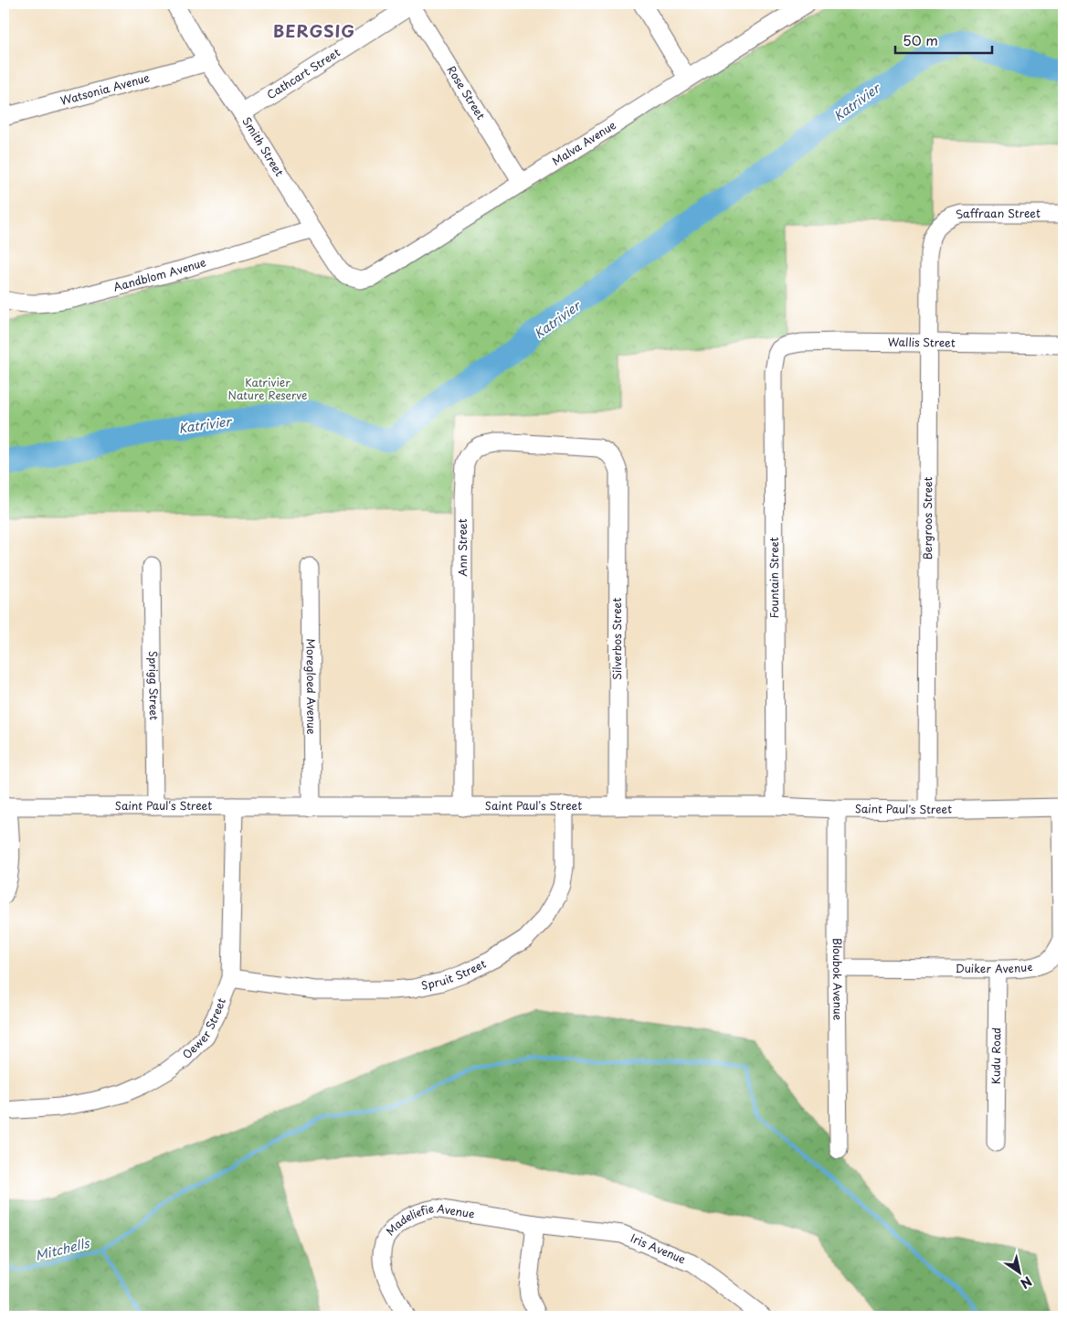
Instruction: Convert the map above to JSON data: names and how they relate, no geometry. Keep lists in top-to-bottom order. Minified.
{"streets":{"street":["Cathcart Street","Watsonia Avenue","Rose Street","Malva Avenue","Smith Street","Saffraan Street","Aandblom Avenue","Wallis Street","Bergroos Street","Ann Street","Fountain Street","Silverbos Street","Sprigg Street","Moregloed Avenue","Saint Paul's Street","Duiker Avenue","Spruit Street","Bloubok Avenue","Oewer Street","Kudu Road","Madeliefie Avenue","Iris Avenue"]},"crossings":[["Cathcart Street","Rose Street"],["Cathcart Street","Smith Street"],["Watsonia Avenue","Smith Street"],["Rose Street","Malva Avenue"],["Malva Avenue","Smith Street"],["Smith Street","Aandblom Avenue"],["Saffraan Street","Bergroos Street"],["Wallis Street","Bergroos Street"],["Wallis Street","Fountain Street"],["Bergroos Street","Saint Paul's Street"],["Ann Street","Silverbos Street"],["Ann Street","Saint Paul's Street"],["Fountain Street","Saint Paul's Street"],["Silverbos Street","Saint Paul's Street"],["Sprigg Street","Saint Paul's Street"],["Moregloed Avenue","Saint Paul's Street"],["Saint Paul's Street","Duiker Avenue"],["Saint Paul's Street","Spruit Street"],["Saint Paul's Street","Bloubok Avenue"],["Saint Paul's Street","Oewer Street"],["Duiker Avenue","Bloubok Avenue"],["Duiker Avenue","Kudu Road"],["Spruit Street","Oewer Street"],["Madeliefie Avenue","Iris Avenue"]],"districts":["BERGSIG"],"water":["Katrivier","Mitchells"],"parks":["Katrivier Nature Reserve"],"scale_bar":"50 m","north":"bottom right"}
